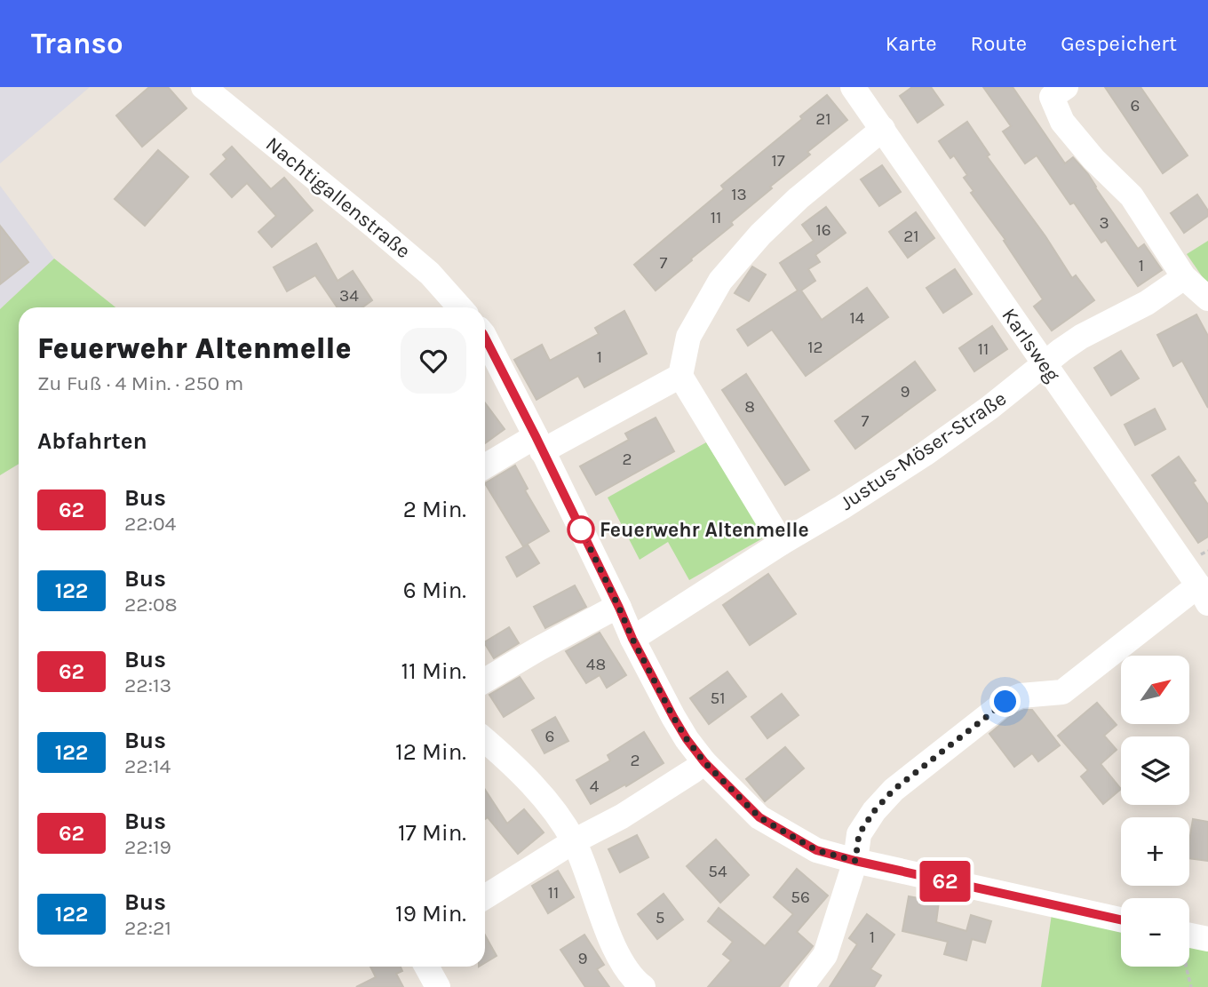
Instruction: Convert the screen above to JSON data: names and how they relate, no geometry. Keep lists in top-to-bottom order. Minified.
{"streets":{"street":["Nachtigallenstraße","Karlsweg","Justus-Möser-Straße"]},"crossings":[["Karlsweg","Justus-Möser-Straße"]],"places":["Feuerwehr Altenmelle"],"lines":["bus line 62"],"house_numbers":["6","21","17","13","11","3","16","21","7","1","34","14","12","11","1","9","8","7","2","48","51","6","2","4","54","11","56","5","1","9"],"north":"top right","page":{"header":"Transo","nav":["Karte","Route","Gespeichert"],"on_map":"62","heading":[["Feuerwehr Altenmelle","Zu Fuß · 4 Min. · 250 m"],"Abfahrten"],"list":[{"mark":"62","name":"Bus","note":"22:04","value":"2 Min."},{"mark":"122","name":"Bus","note":"22:08","value":"6 Min."},{"mark":"62","name":"Bus","note":"22:13","value":"11 Min."},{"mark":"122","name":"Bus","note":"22:14","value":"12 Min."},{"mark":"62","name":"Bus","note":"22:19","value":"17 Min."},{"mark":"122","name":"Bus","note":"22:21","value":"19 Min."}],"map_buttons":["+","−"]}}
